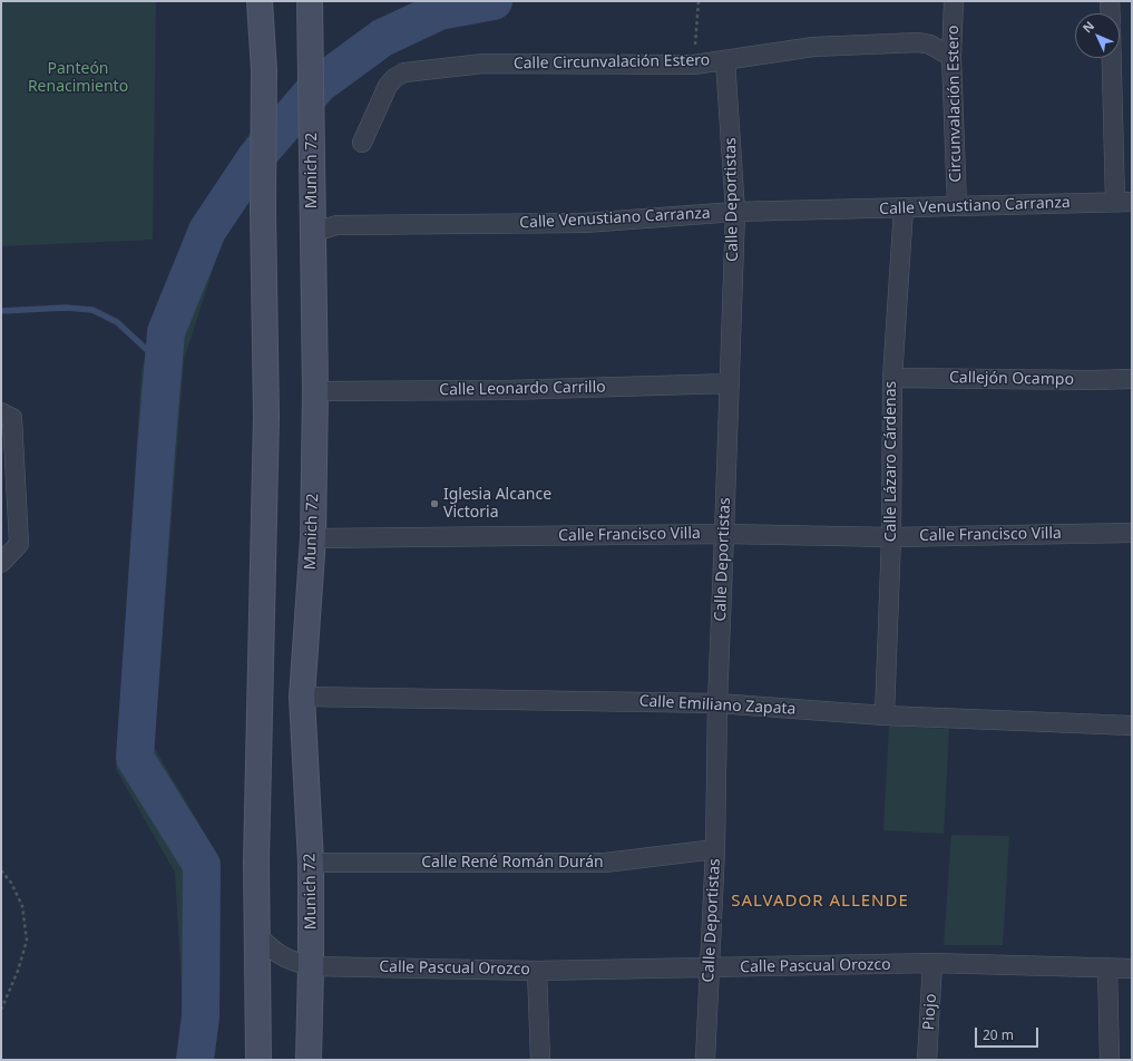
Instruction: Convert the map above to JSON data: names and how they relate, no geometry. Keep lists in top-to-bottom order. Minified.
{"streets":{"main road":["Munich 72"],"street":["Calle Circunvalación Estero","Circunvalación Estero","Calle Deportistas","Calle Venustiano Carranza","Callejón Ocampo","Calle Leonardo Carrillo","Calle Lázaro Cárdenas","Calle Francisco Villa","Calle Emiliano Zapata","Calle René Román Durán","Calle Pascual Orozco","Piojo"]},"crossings":[["Calle Circunvalación Estero","Circunvalación Estero"],["Calle Circunvalación Estero","Calle Deportistas"],["Circunvalación Estero","Calle Venustiano Carranza"],["Munich 72","Calle Venustiano Carranza"],["Munich 72","Calle Leonardo Carrillo"],["Munich 72","Calle Francisco Villa"],["Munich 72","Calle Emiliano Zapata"],["Munich 72","Calle René Román Durán"],["Munich 72","Calle Pascual Orozco"],["Calle Deportistas","Calle Venustiano Carranza"],["Calle Deportistas","Calle Leonardo Carrillo"],["Calle Deportistas","Calle Francisco Villa"],["Calle Deportistas","Calle Emiliano Zapata"],["Calle Deportistas","Calle René Román Durán"],["Calle Deportistas","Calle Pascual Orozco"],["Calle Venustiano Carranza","Calle Lázaro Cárdenas"],["Callejón Ocampo","Calle Lázaro Cárdenas"],["Calle Lázaro Cárdenas","Calle Francisco Villa"],["Calle Lázaro Cárdenas","Calle Emiliano Zapata"],["Calle Pascual Orozco","Piojo"]],"districts":["SALVADOR ALLENDE"],"parks":["Panteón Renacimiento"],"places":["Iglesia Alcance Victoria"],"scale_bar":"20 m","north":"top left"}
